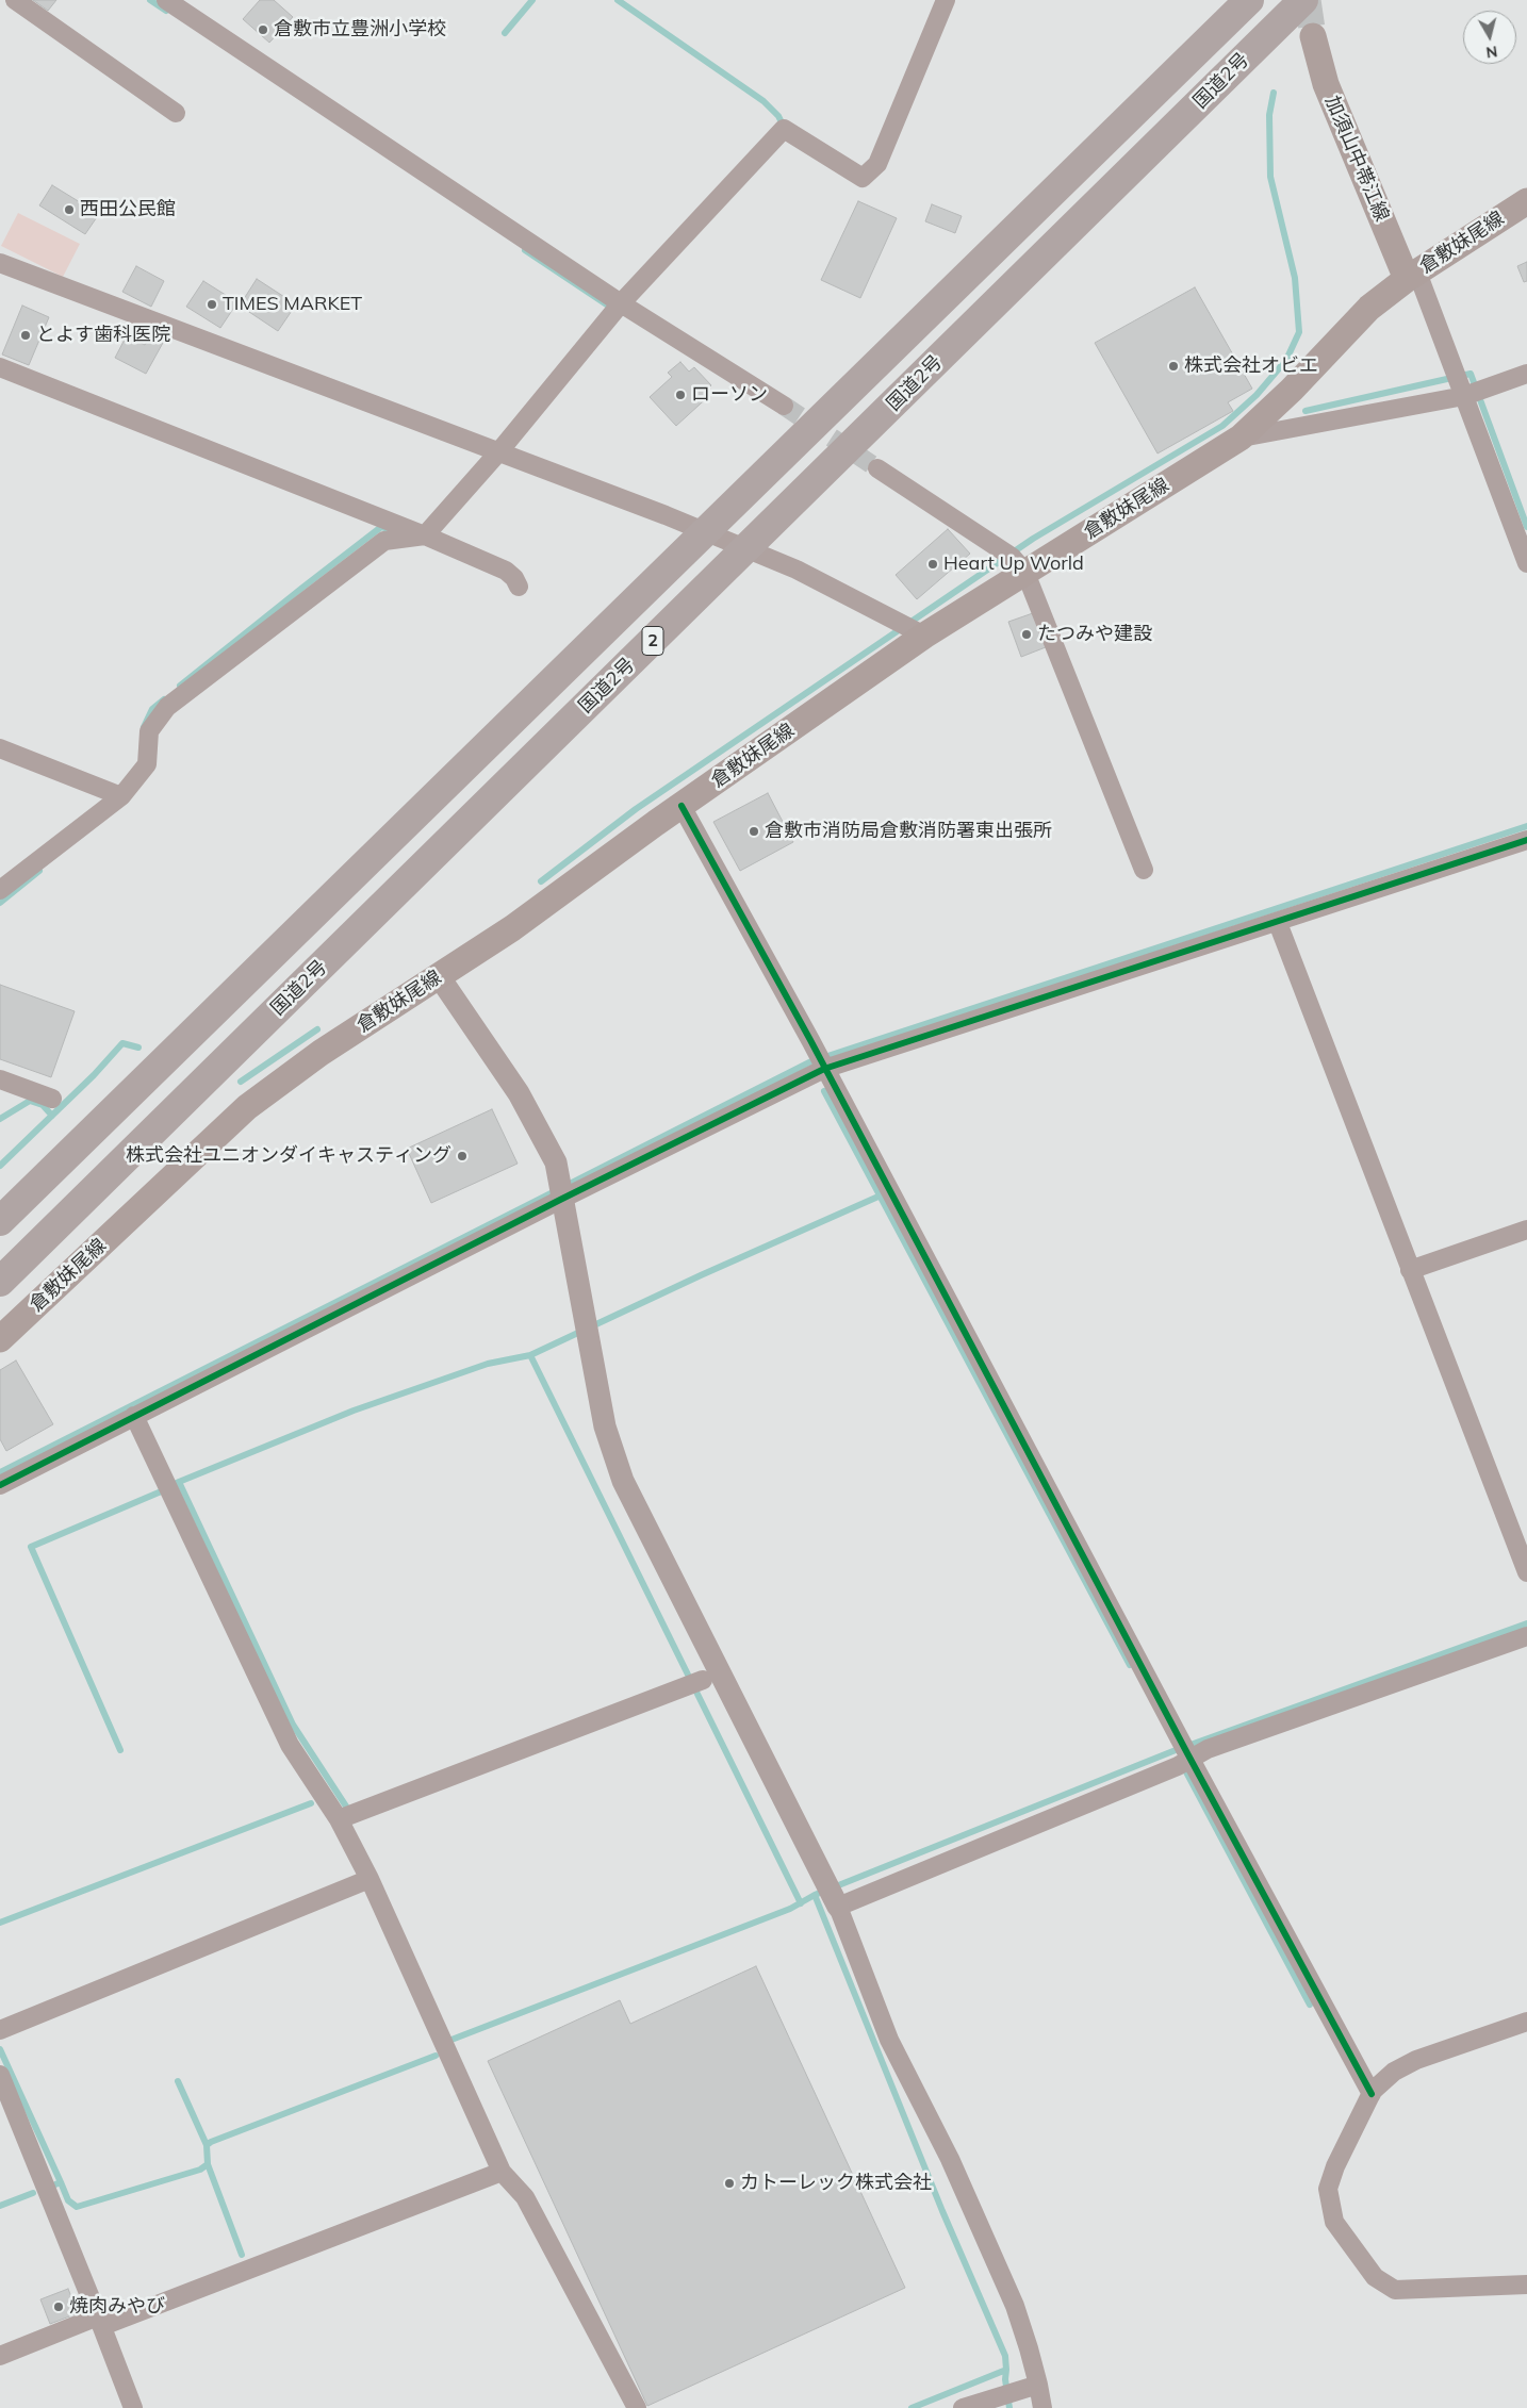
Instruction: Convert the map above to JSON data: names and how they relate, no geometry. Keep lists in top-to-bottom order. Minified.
{"streets":{"highway":["国道2号","2"],"main road":["加須山中帯江線","倉敷妹尾線"]},"crossings":[["加須山中帯江線","倉敷妹尾線"]],"places":["倉敷市立豊洲小学校","西田公民館","TIMES MARKET","とよす歯科医院","株式会社オビエ","ローソン","Heart Up World","たつみや建設","倉敷市消防局倉敷消防署東出張所","株式会社ユニオンダイキャスティング","カトーレック株式会社","焼肉みやび"],"north":"bottom"}
